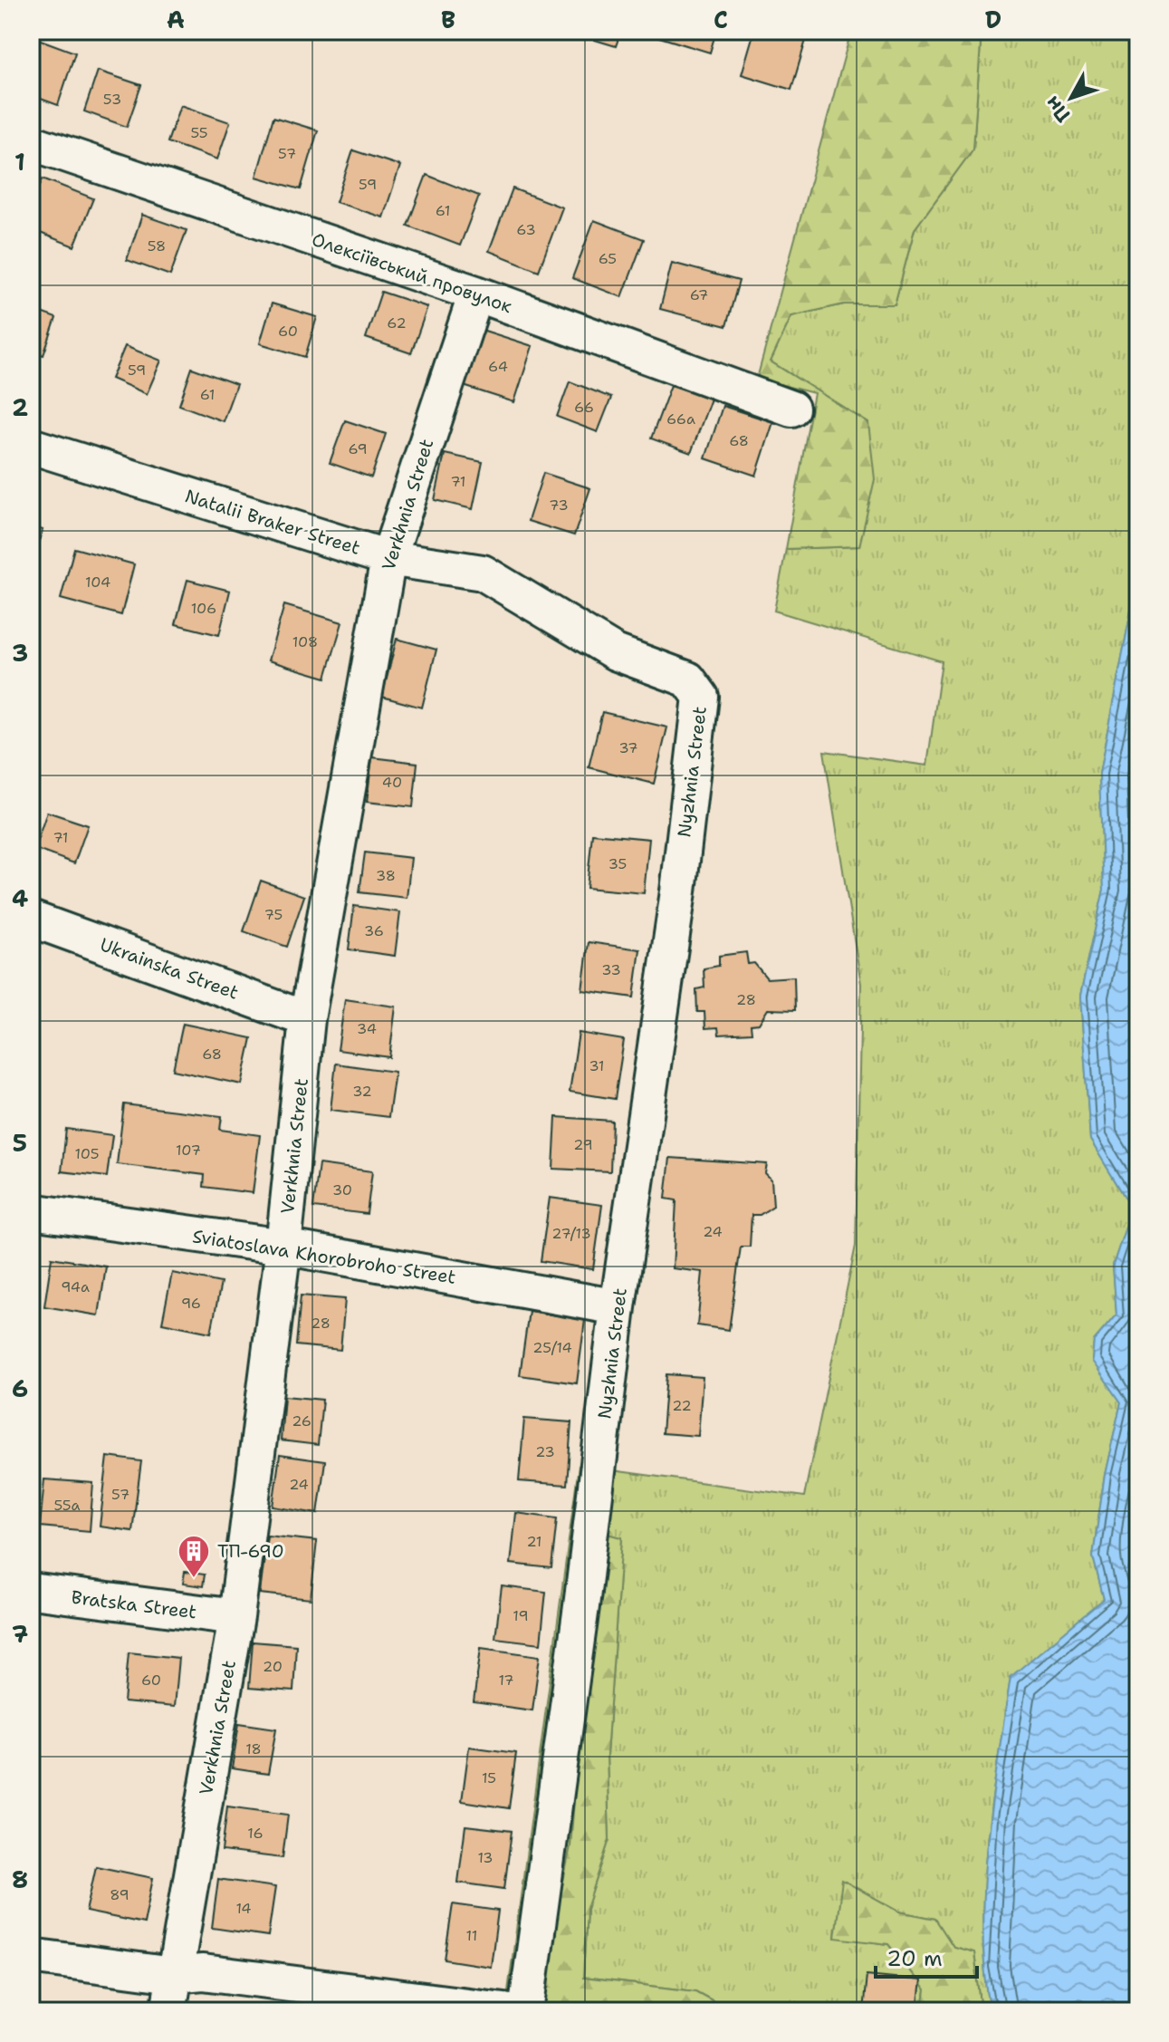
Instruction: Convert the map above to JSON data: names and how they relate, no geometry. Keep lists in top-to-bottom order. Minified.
{"streets":{"street":["Олексіївський провулок","Verkhnia Street","Natalii Braker Street","Nyzhnia Street","Ukrainska Street","Sviatoslava Khorobroho Street","Bratska Street"]},"crossings":[["Олексіївський провулок","Verkhnia Street"],["Verkhnia Street","Natalii Braker Street"],["Verkhnia Street","Ukrainska Street"],["Verkhnia Street","Sviatoslava Khorobroho Street"],["Verkhnia Street","Bratska Street"],["Natalii Braker Street","Nyzhnia Street"],["Nyzhnia Street","Sviatoslava Khorobroho Street"]],"places":{"building":["ТП-690"]},"house_numbers":["53","55","57","59","61","63","58","65","67","62","60","64","59","61","66","66а","68","69","71","73","104","106","108","37","40","71","35","38","75","36","33","28","34","68","31","32","29","107","105","30","24","27/13","94а","96","28","25/14","22","26","23","24","57","55а","21","19","20","60","17","18","15","16","13","89","14","11"],"scale_bar":"20 m","north":"bottom left","grid":{"columns":["A","B","C","D"],"rows":["1","2","3","4","5","6","7","8"]}}
